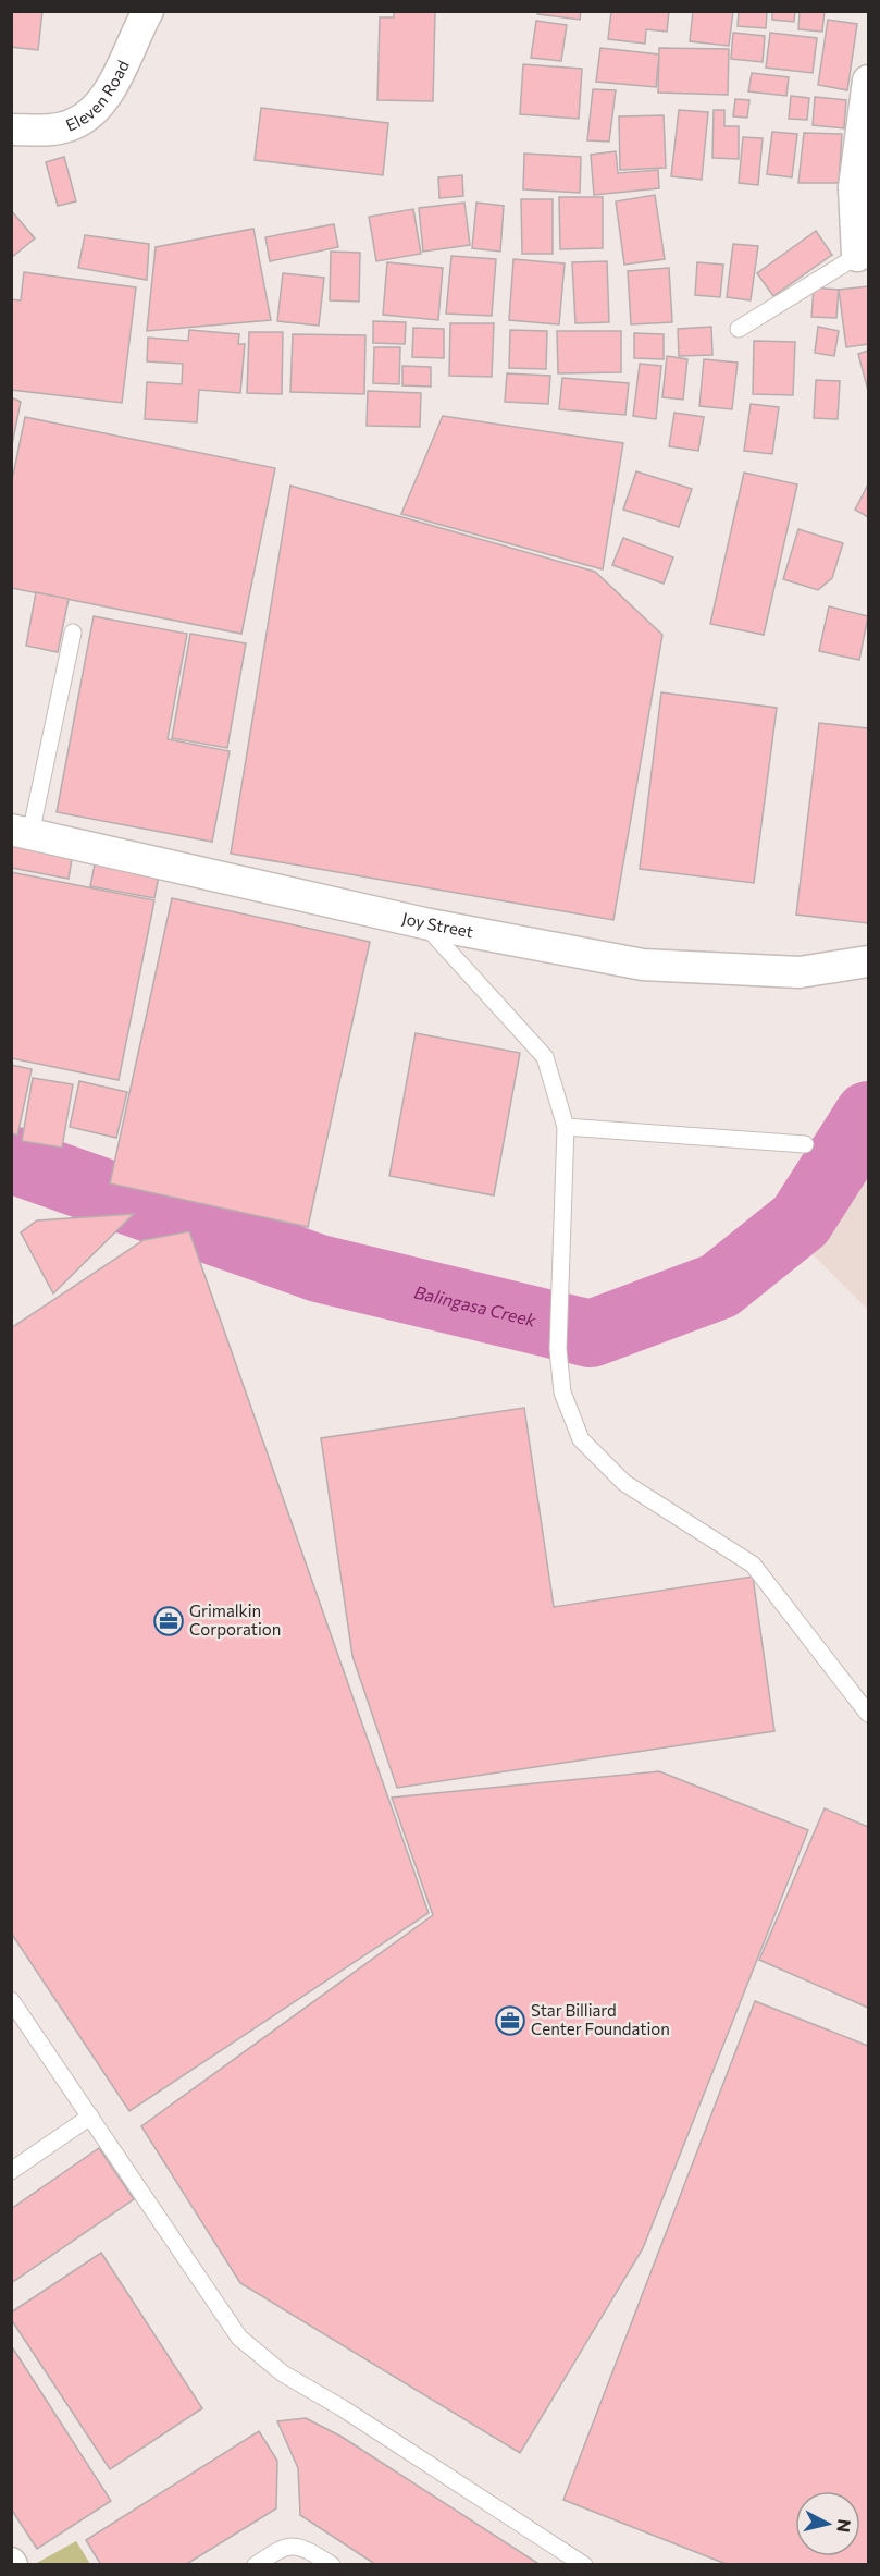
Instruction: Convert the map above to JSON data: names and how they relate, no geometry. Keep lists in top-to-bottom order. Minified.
{"streets":{"street":["Eleven Road","Joy Street"]},"water":["Balingasa Creek"],"places":{"office":["Grimalkin Corporation","Star Billiard Center Foundation"]},"north":"right"}
